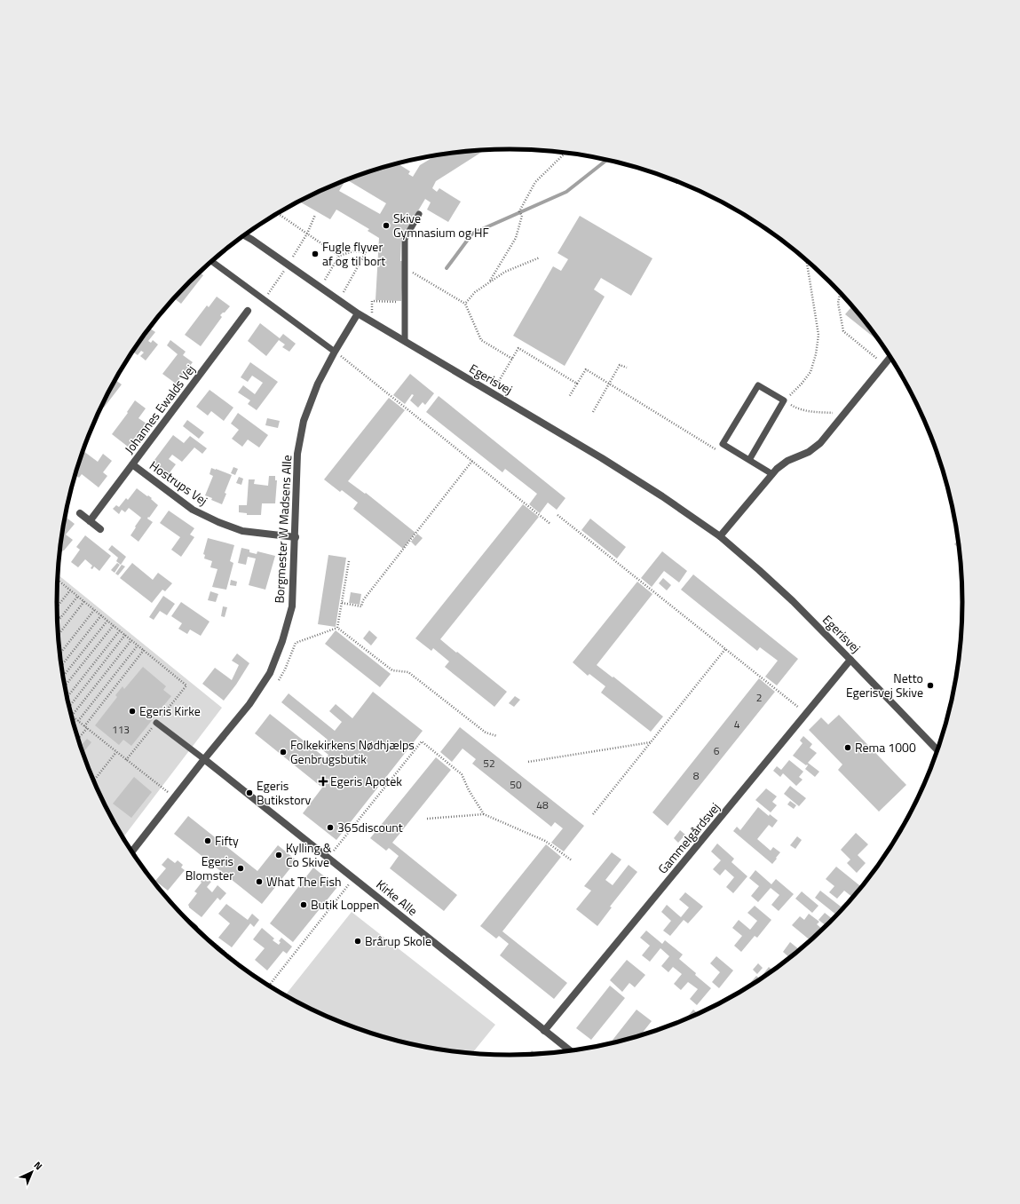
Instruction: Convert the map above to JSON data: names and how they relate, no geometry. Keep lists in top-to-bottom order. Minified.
{"streets":{"street":["Egerisvej","Johannes Ewalds Vej","Hostrups Vej","Borgmester W Madsens Alle","Gammelgårdsvej","Kirke Alle"]},"crossings":[["Egerisvej","Borgmester W Madsens Alle"],["Egerisvej","Gammelgårdsvej"],["Johannes Ewalds Vej","Hostrups Vej"],["Hostrups Vej","Borgmester W Madsens Alle"],["Borgmester W Madsens Alle","Kirke Alle"],["Gammelgårdsvej","Kirke Alle"]],"places":{"other":["Skive Gymnasium og HF","Fugle flyver af og til bort","Netto Egerisvej Skive","Egeris Kirke","Rema 1000","Folkekirkens Nødhjælps Genbrugsbutik","Egeris Butikstorv","365discount","Fifty","Kylling & Co Skive","Egeris Blomster","What The Fish","Butik Loppen","Brårup Skole"],"health":["Egeris Apotek"]},"house_numbers":["2","4","113","6","52","8","50","48"],"north":"top right"}
